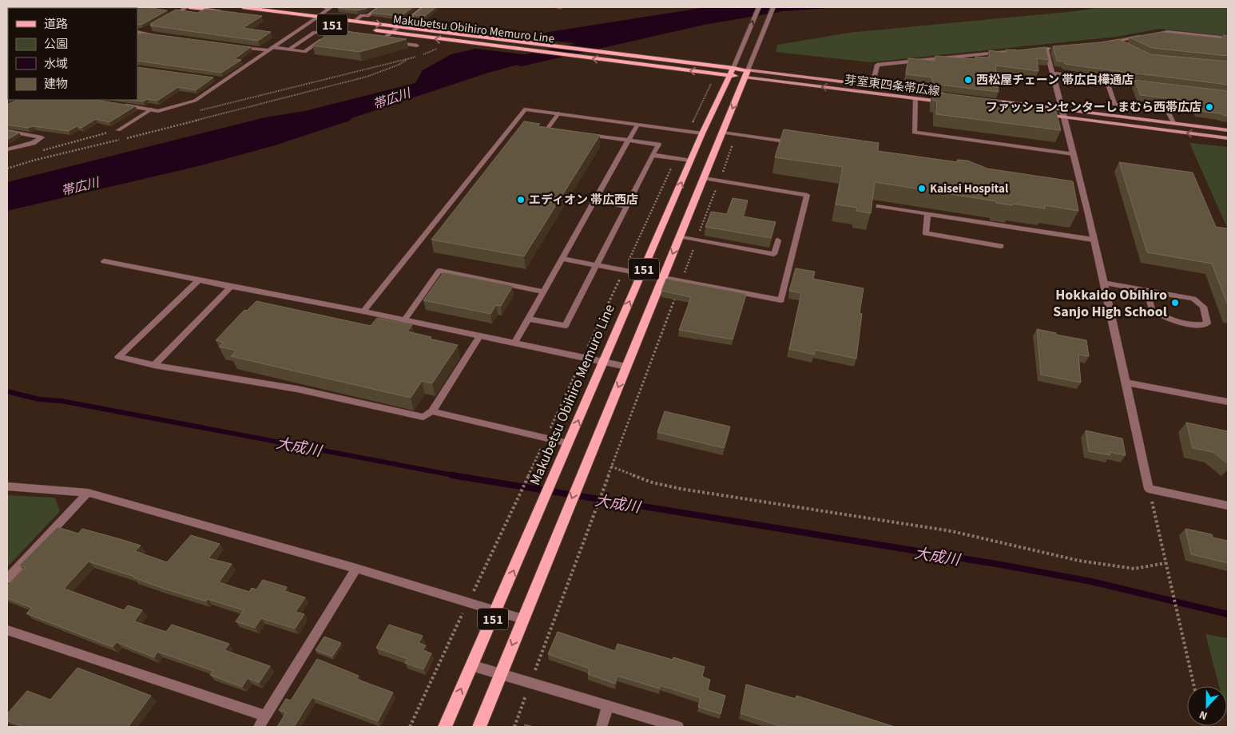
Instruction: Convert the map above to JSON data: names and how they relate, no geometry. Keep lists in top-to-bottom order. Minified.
{"streets":{"main road":["151","Makubetsu Obihiro Memuro Line","芽室東四条帯広線"]},"crossings":[["151","Makubetsu Obihiro Memuro Line"],["151","芽室東四条帯広線"],["Makubetsu Obihiro Memuro Line","芽室東四条帯広線"]],"water":["帯広川","大成川"],"places":["西松屋チェーン 帯広白樺通店","ファッションセンターしまむら西帯広店","Kaisei Hospital","エディオン 帯広西店","Hokkaido Obihiro Sanjo High School"],"legend":["道路","公園","水域","建物"],"north":"bottom"}
